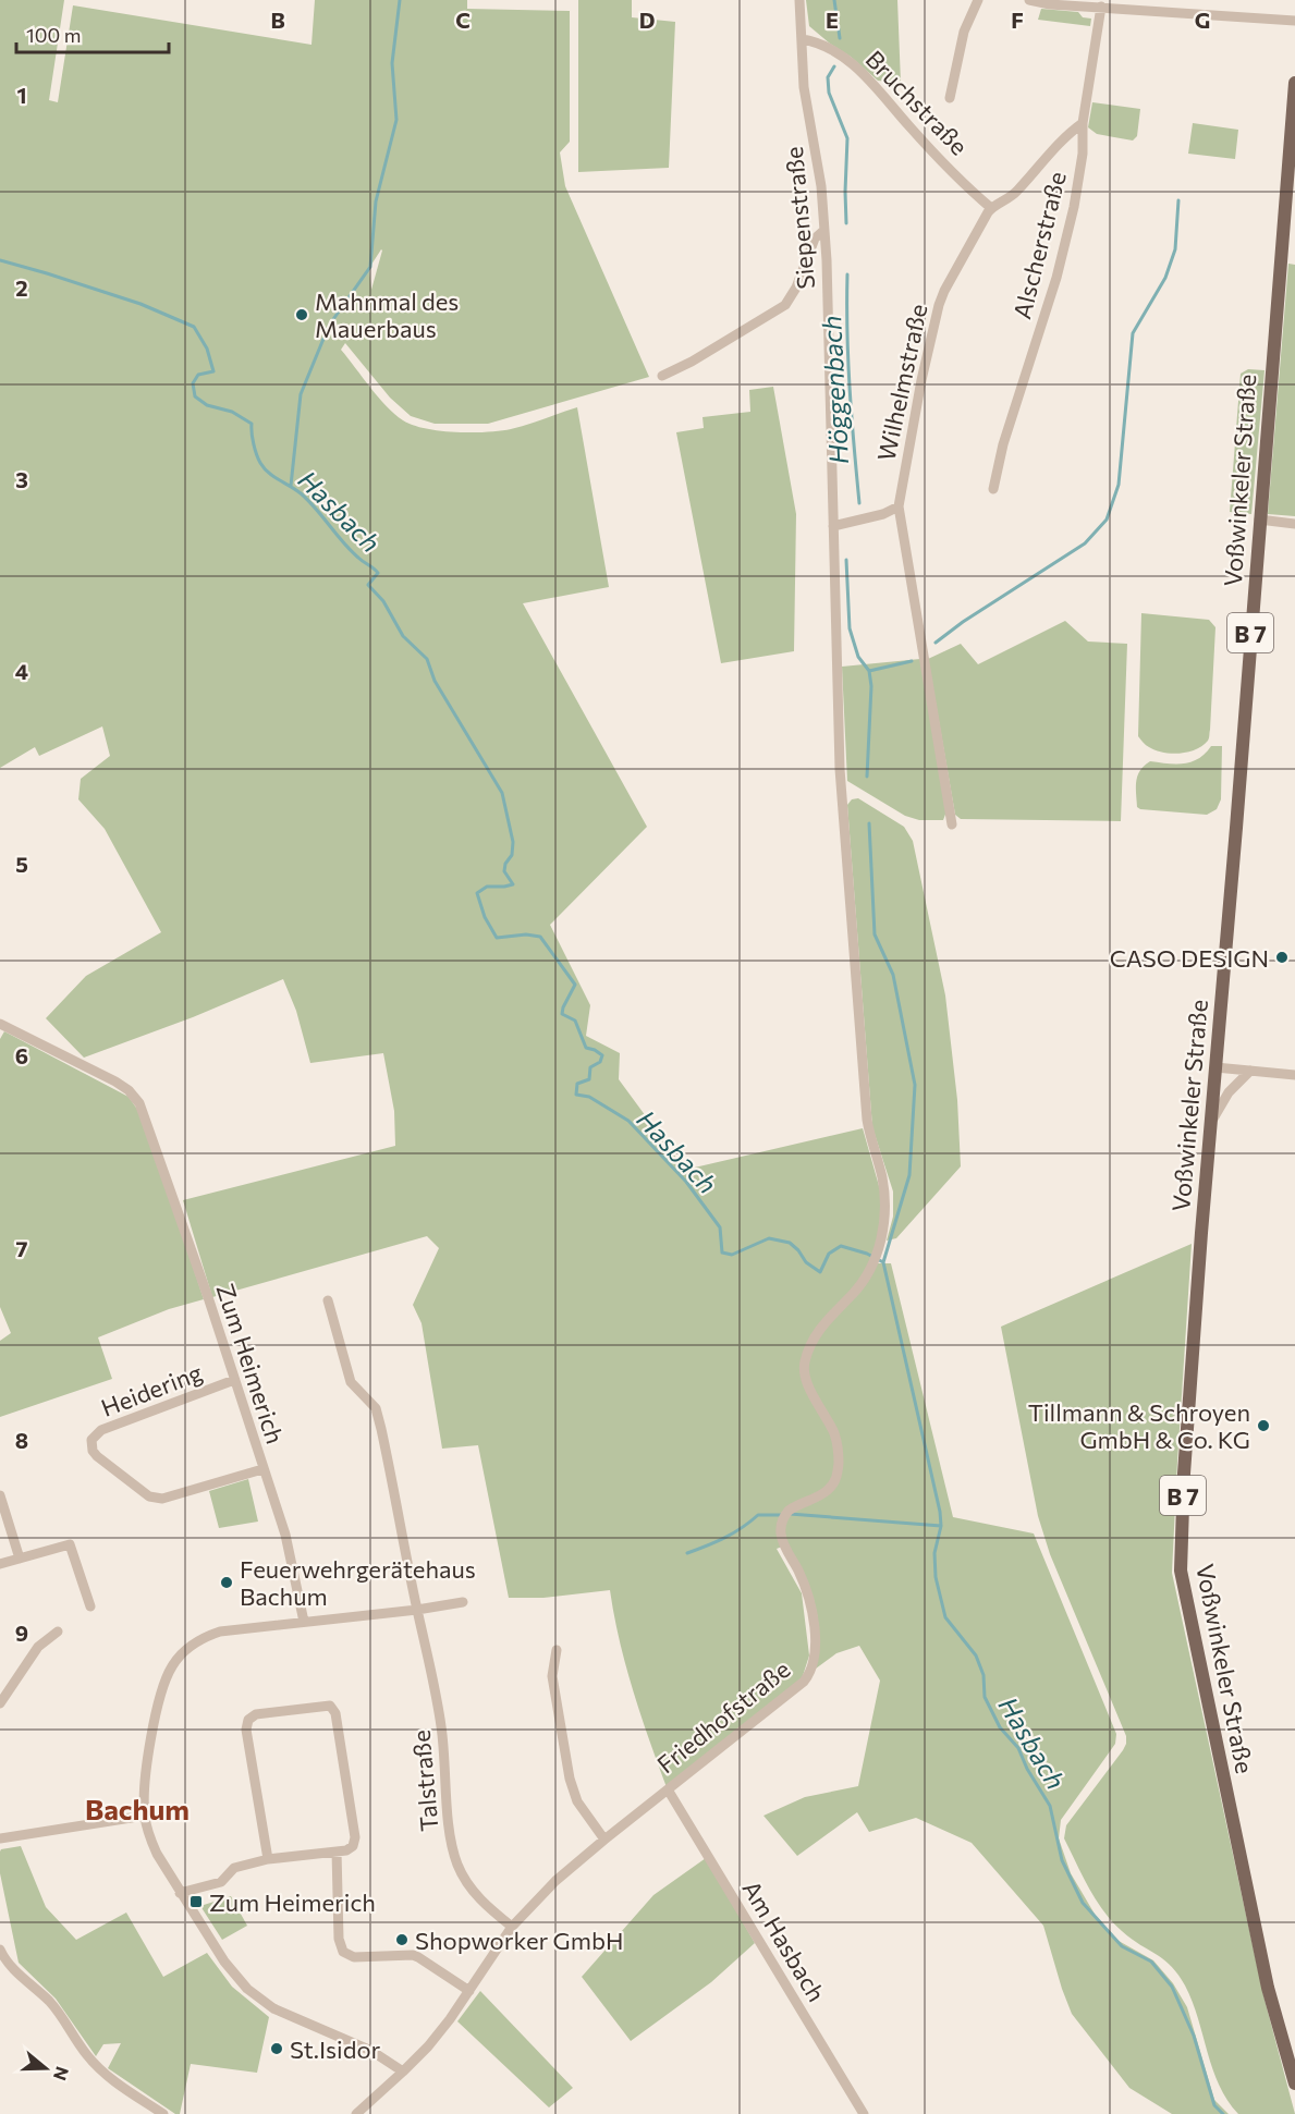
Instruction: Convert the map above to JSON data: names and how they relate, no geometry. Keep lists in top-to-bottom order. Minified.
{"streets":{"main road":["Voßwinkeler Straße","B 7"],"street":["Bruchstraße","Siepenstraße","Alscherstraße","Wilhelmstraße","Zum Heimerich","Heidering","Friedhofstraße","Talstraße","Am Hasbach"]},"crossings":[["Bruchstraße","Siepenstraße"],["Bruchstraße","Wilhelmstraße"],["Siepenstraße","Friedhofstraße"],["Alscherstraße","Wilhelmstraße"],["Zum Heimerich","Heidering"],["Friedhofstraße","Talstraße"],["Friedhofstraße","Am Hasbach"]],"districts":["Bachum"],"water":["Höggenbach","Hasbach"],"places":{"other":["Mahnmal des Mauerbaus","CASO DESIGN","Tillmann & Schroyen GmbH & Co. KG","Feuerwehrgerätehaus Bachum","Shopworker GmbH","St.Isidor"],"transit":["Zum Heimerich"]},"scale_bar":"100 m","north":"right","grid":{"columns":["B","C","D","E","F","G"],"rows":["1","2","3","4","5","6","7","8","9"]}}
